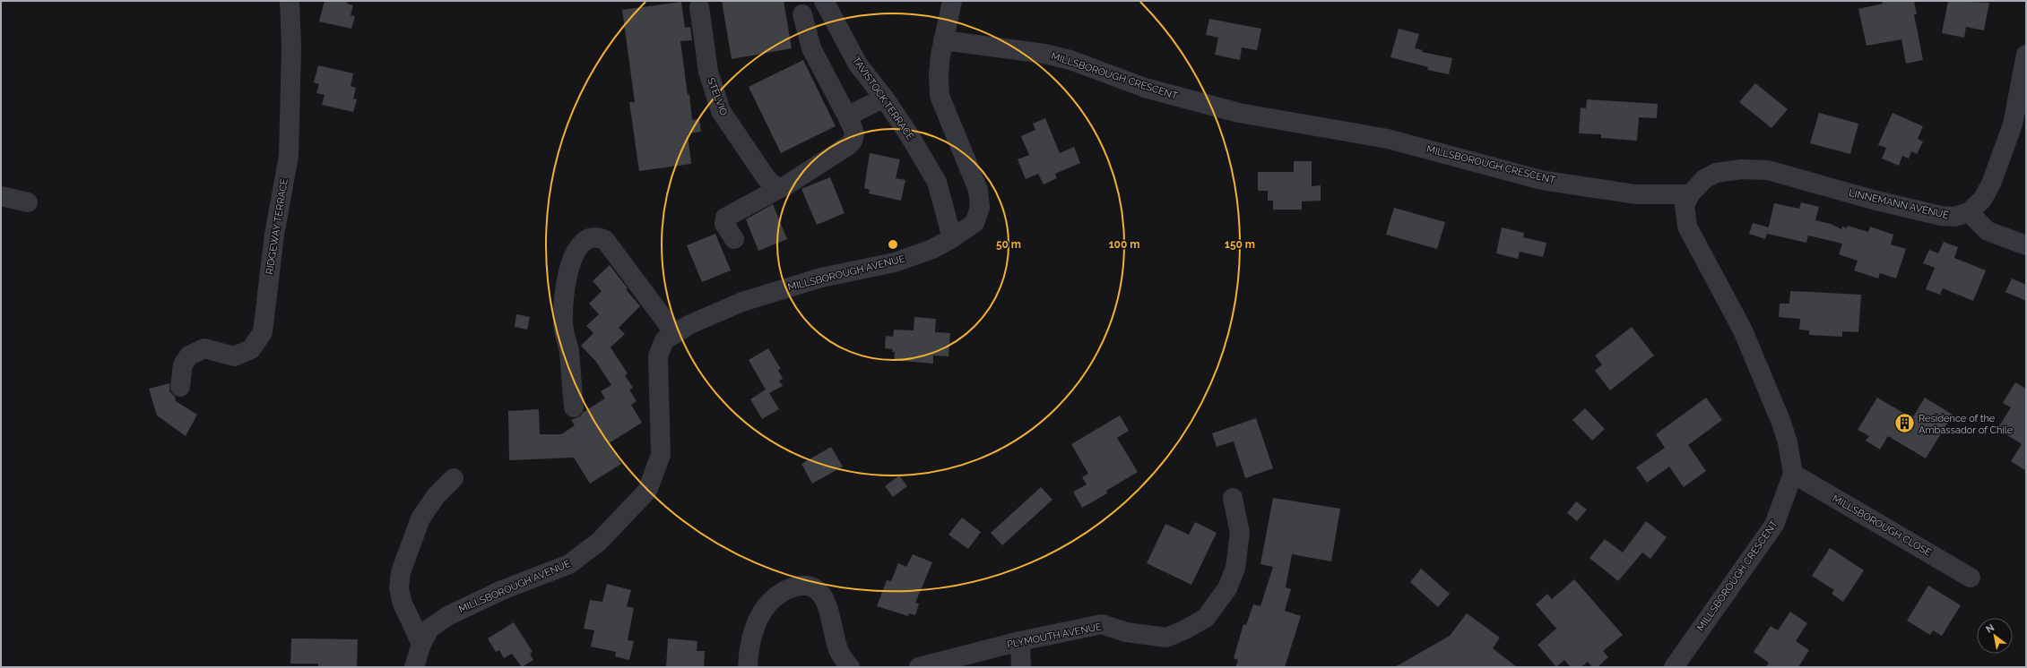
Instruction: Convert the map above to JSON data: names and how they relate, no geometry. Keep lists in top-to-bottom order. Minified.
{"streets":{"street":["MILLSBOROUGH CRESCENT","STELVIO","TAVISTOCK TERRACE","LINNEMANN AVENUE","RIDGEWAY TERRACE","MILLSBOROUGH AVENUE","MILLSBOROUGH CLOSE","PLYMOUTH AVENUE"]},"crossings":[["MILLSBOROUGH CRESCENT","LINNEMANN AVENUE"],["MILLSBOROUGH CRESCENT","MILLSBOROUGH AVENUE"],["MILLSBOROUGH CRESCENT","MILLSBOROUGH CLOSE"],["TAVISTOCK TERRACE","MILLSBOROUGH AVENUE"]],"places":{"building":["Residence of the Ambassador of Chile"]},"north":"top left","rings":["50 m","100 m","150 m"]}
